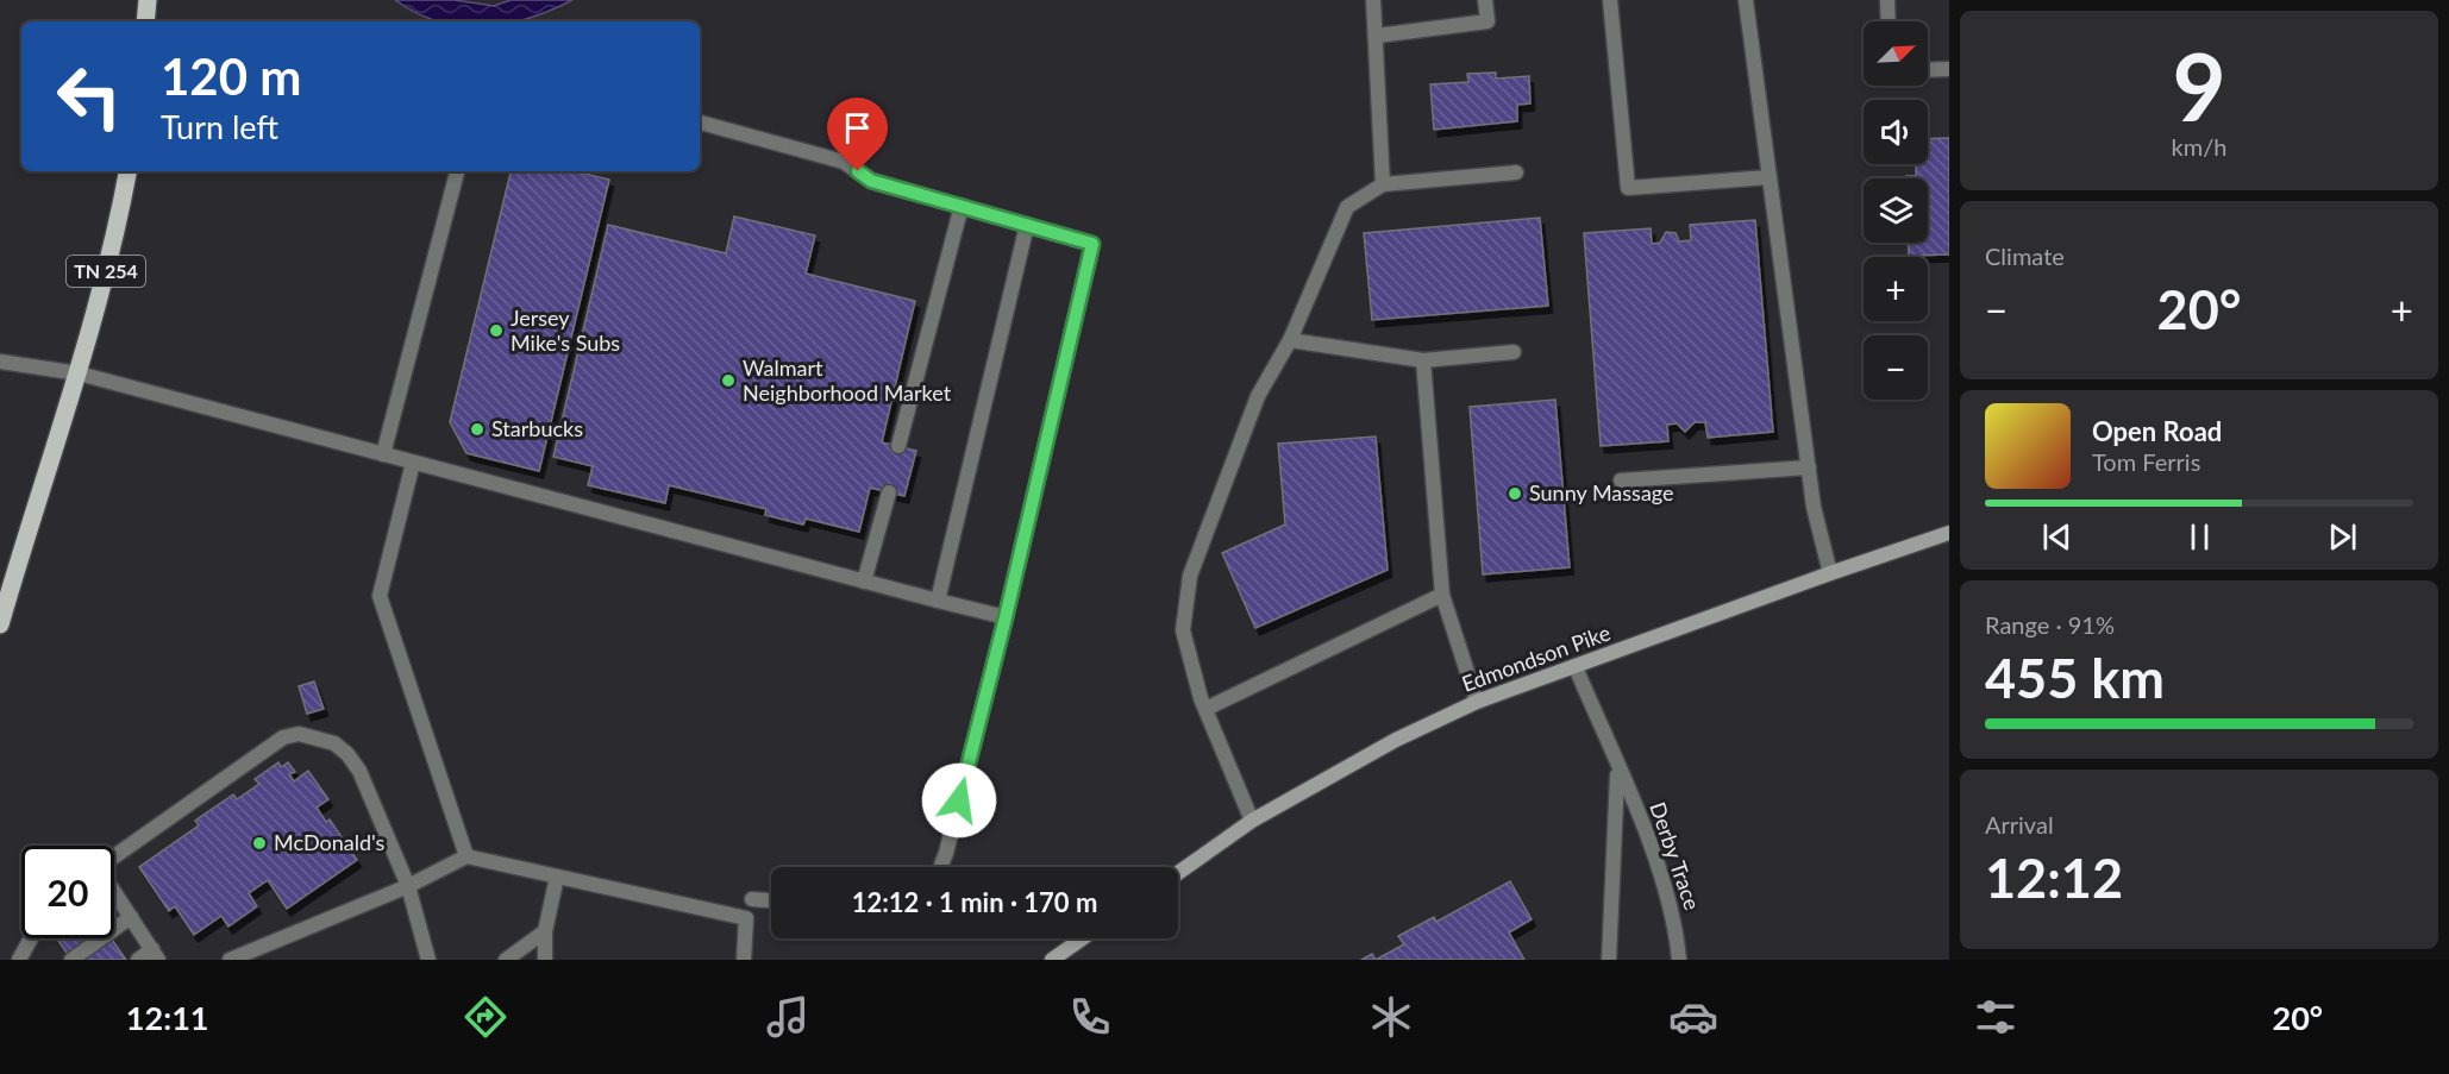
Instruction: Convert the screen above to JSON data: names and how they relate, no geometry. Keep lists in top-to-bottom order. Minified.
{"streets":{"main road":["TN 254","Edmondson Pike"],"street":["Derby Trace"]},"crossings":[["Edmondson Pike","Derby Trace"]],"places":["Jersey Mike's Subs","Walmart Neighborhood Market","Starbucks","Sunny Massage","McDonald's"],"north":"top right","page":{"tile":[["9","km/h"],"Climate",["Range · 91%","455 km"],["Arrival","12:12"]],"map_buttons":["+","−"],"turn":["120 m","Turn left"],"heat":["−","20°","+"],"song":["Open Road","Tom Ferris"],"limit":"20","trip":"12:12 · 1 min · 170 m","tabs":["12:11","20°"]}}
